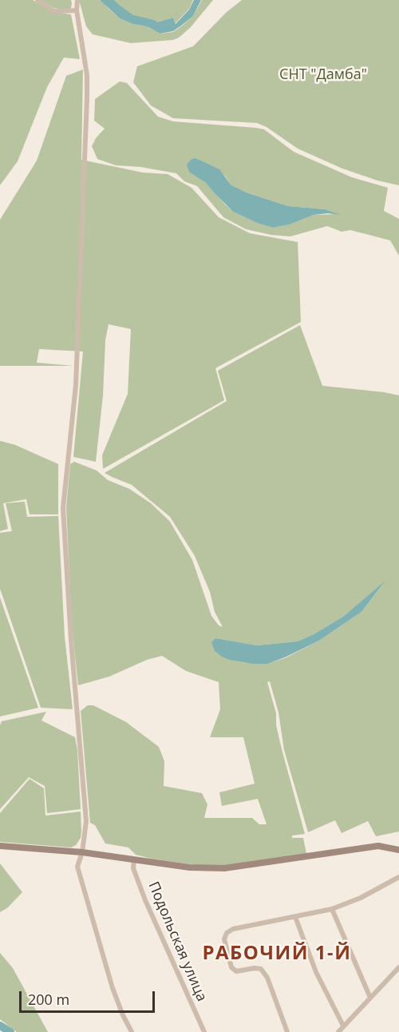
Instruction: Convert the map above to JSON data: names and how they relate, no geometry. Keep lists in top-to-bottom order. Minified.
{"streets":{"street":["Подольская улица"]},"districts":["РАБОЧИЙ 1‑Й"],"parks":["СНТ \"Дамба\""],"scale_bar":"200 m"}
